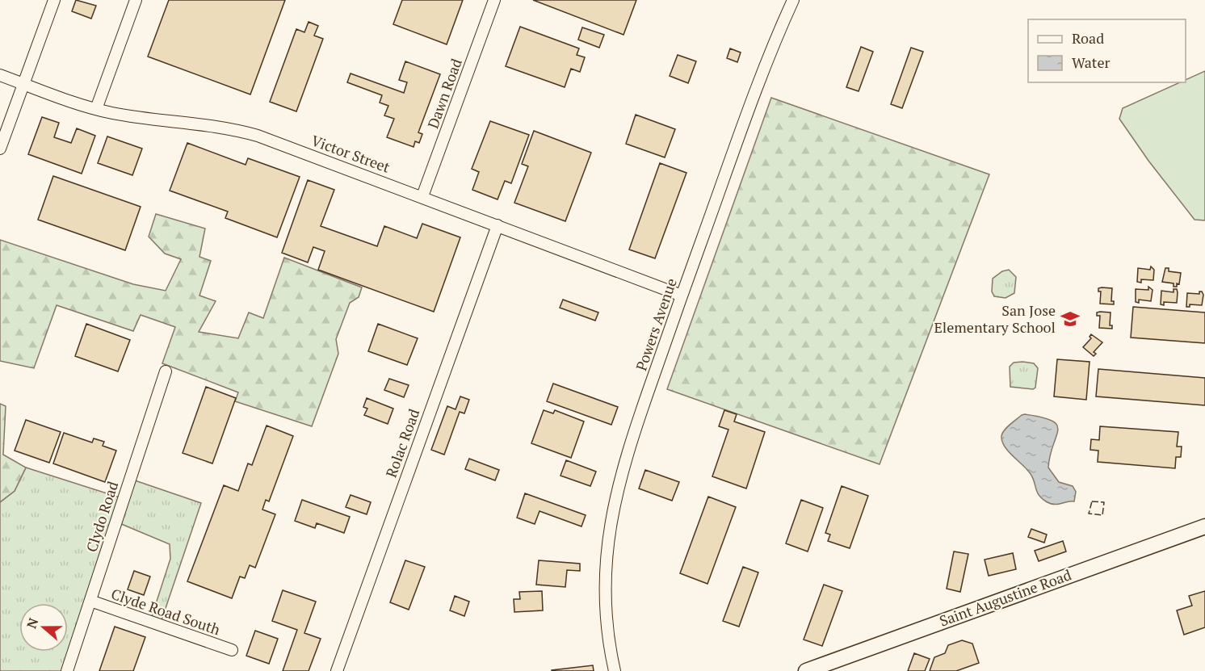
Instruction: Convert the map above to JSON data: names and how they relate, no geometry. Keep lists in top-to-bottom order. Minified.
{"streets":{"main road":["Saint Augustine Road"],"street":["Dawn Road","Victor Street","Powers Avenue","Rolac Road","Clydo Road","Clyde Road South"]},"crossings":[["Dawn Road","Victor Street"],["Victor Street","Powers Avenue"],["Victor Street","Rolac Road"],["Clydo Road","Clyde Road South"]],"places":{"school or university":["San Jose Elementary School"]},"legend":["Road","Water"],"north":"left"}
